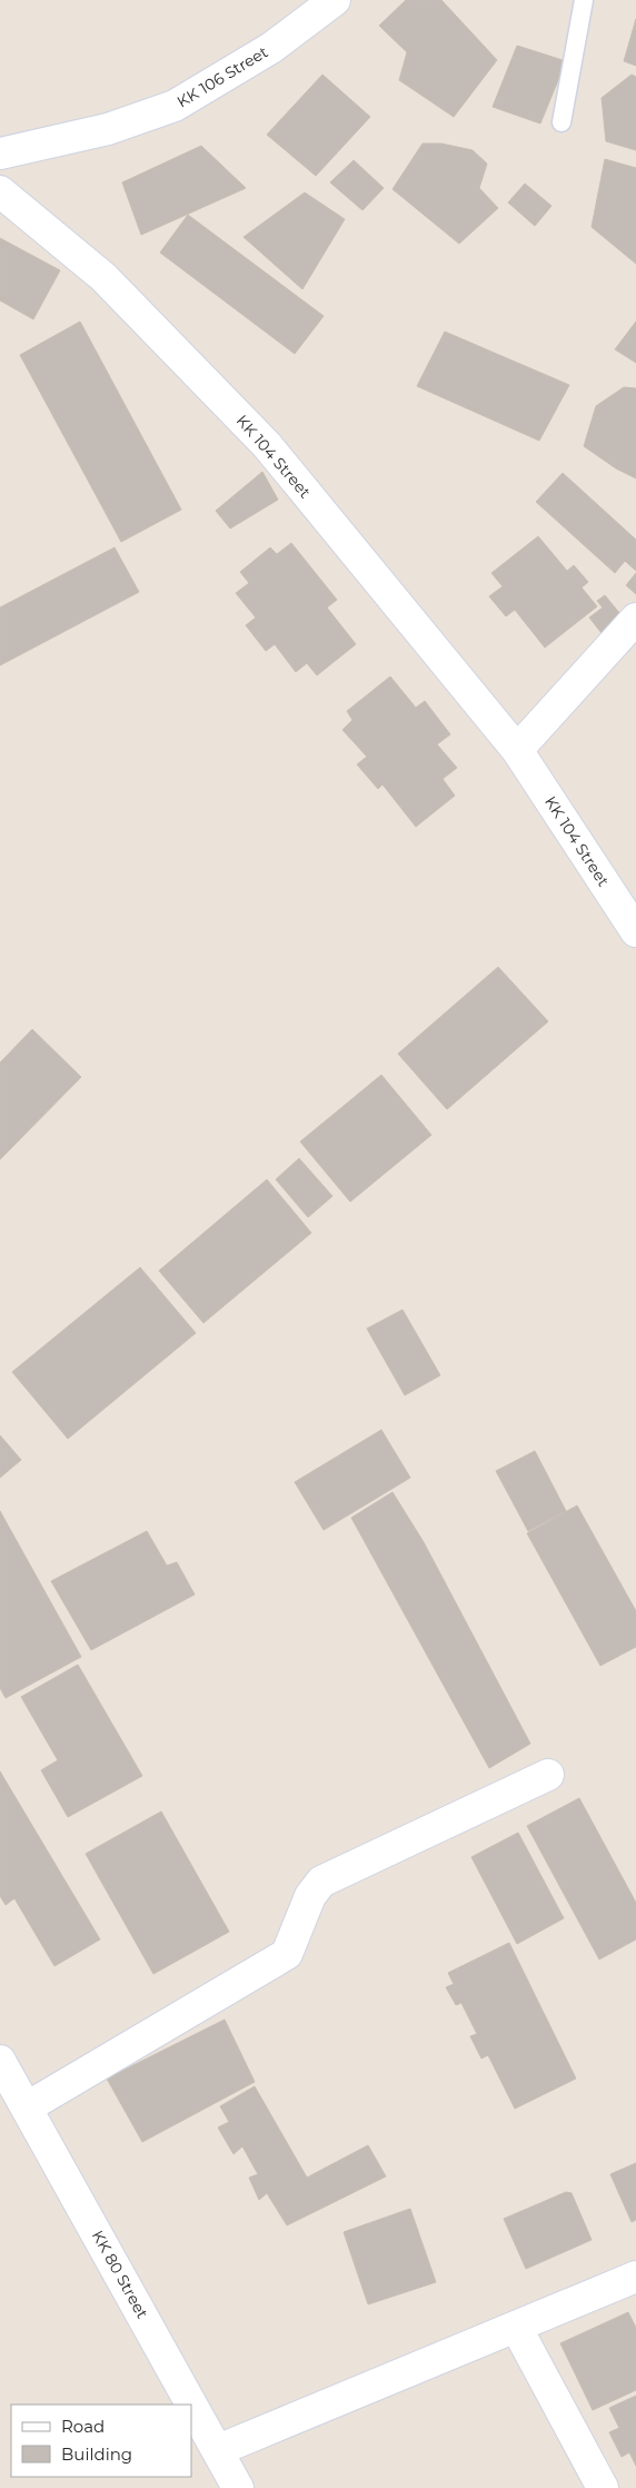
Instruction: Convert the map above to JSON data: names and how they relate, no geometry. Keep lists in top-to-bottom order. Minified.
{"streets":{"street":["KK 106 Street","KK 104 Street","KK 80 Street"]},"legend":["Road","Building"]}
